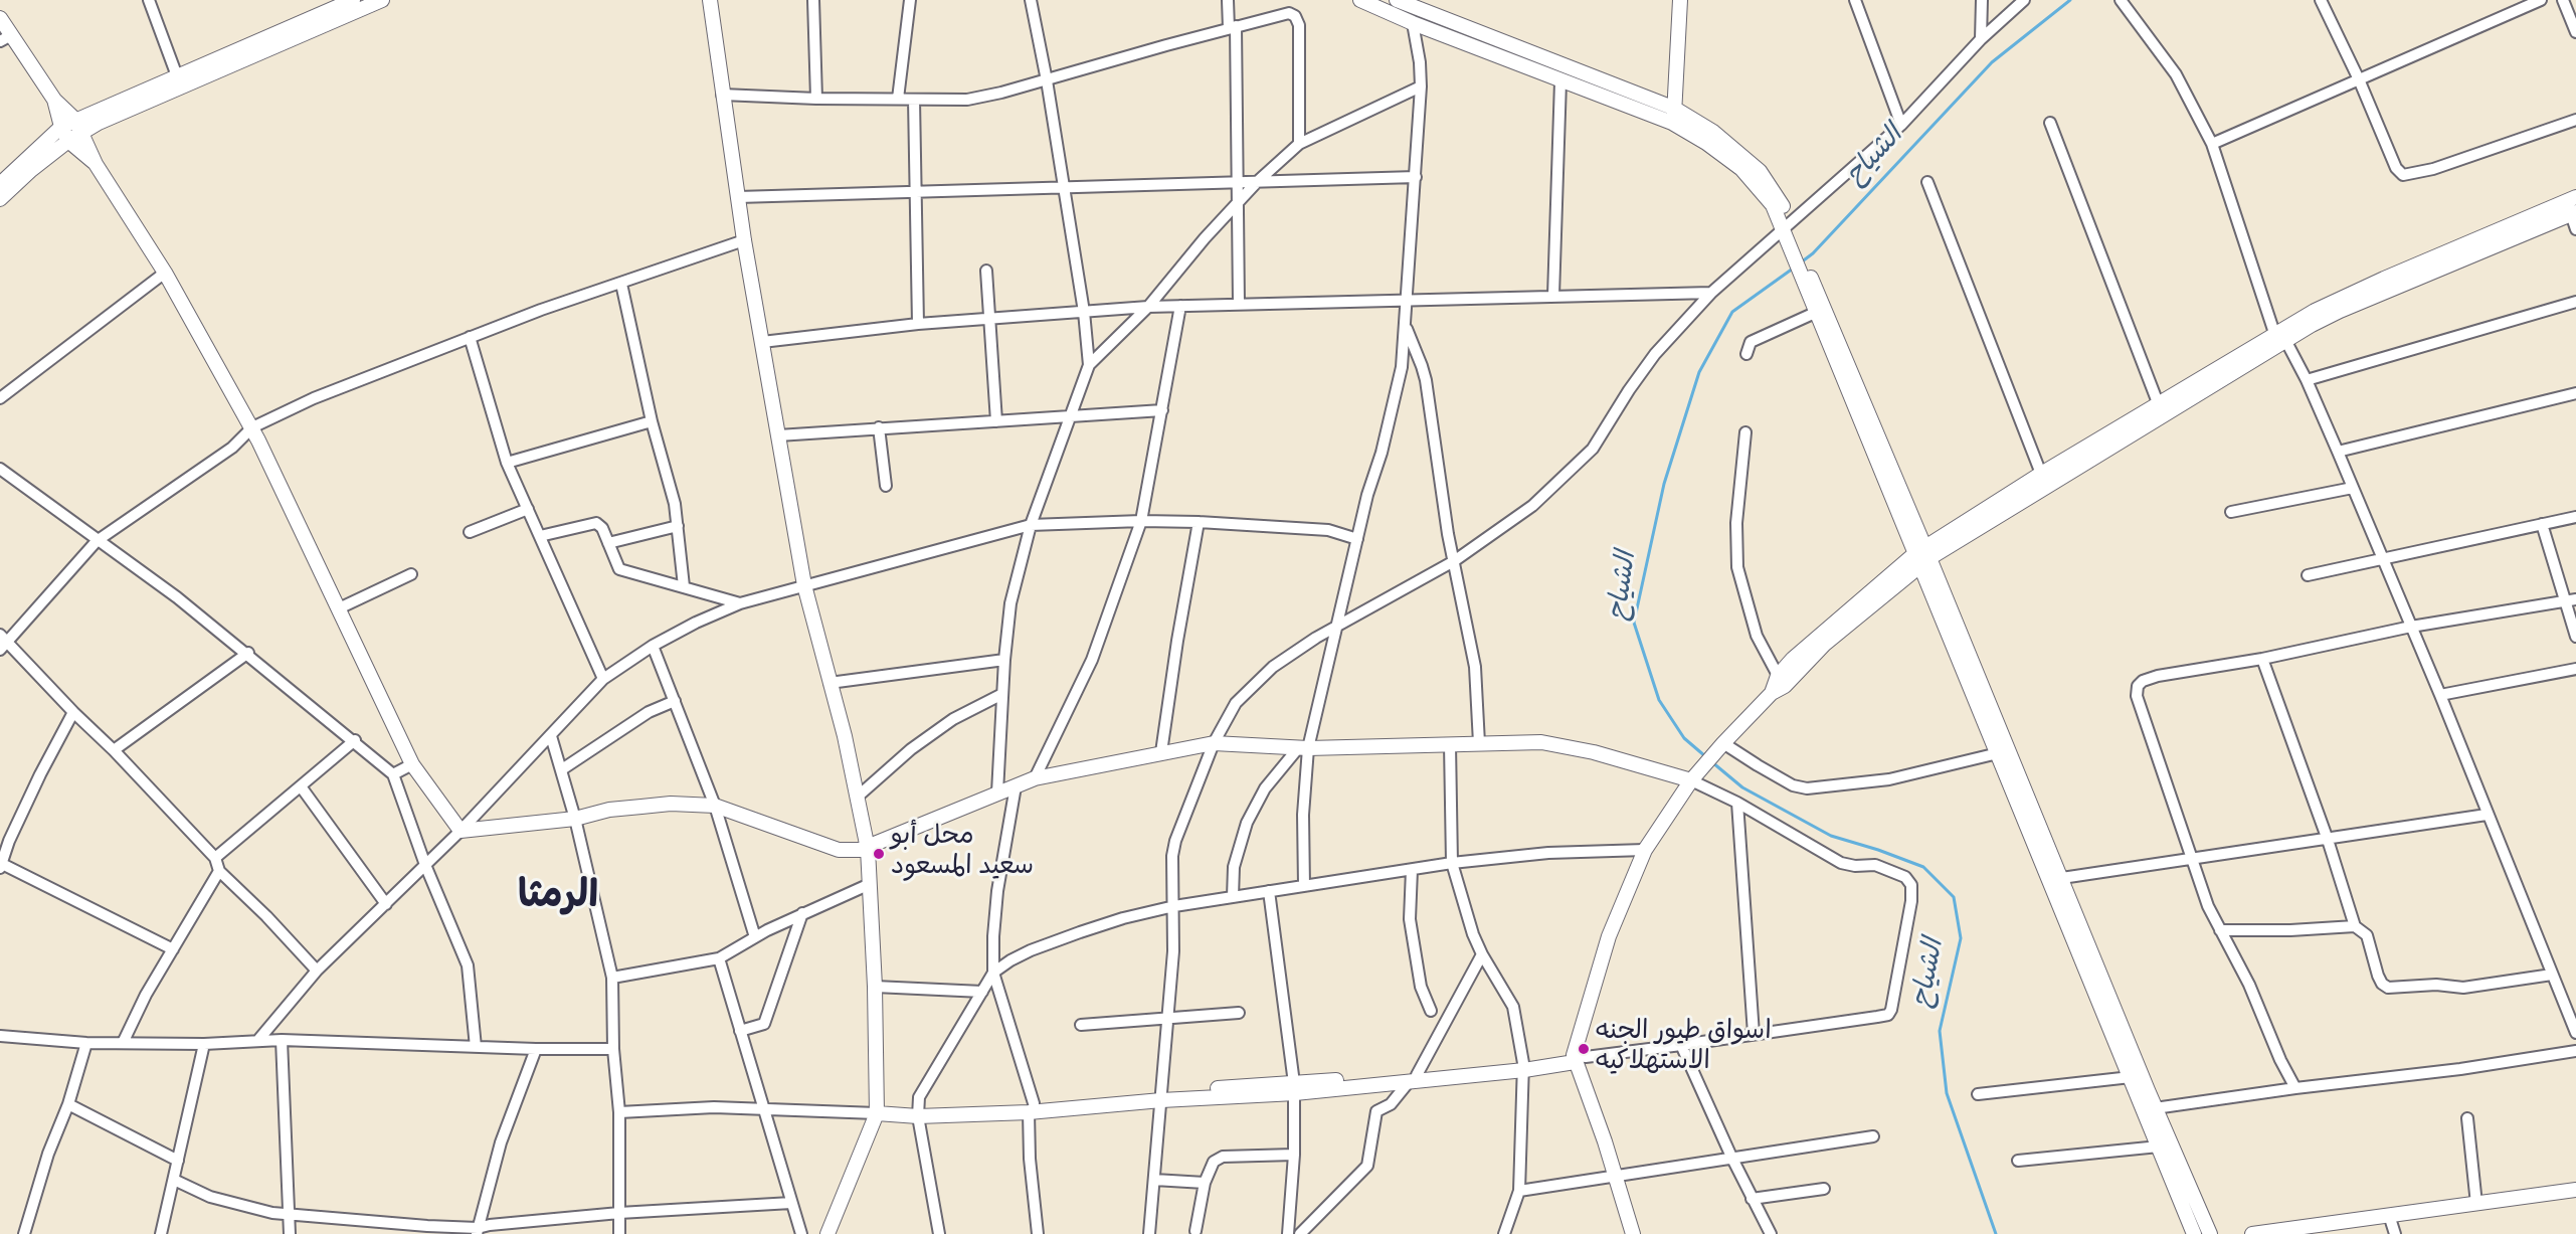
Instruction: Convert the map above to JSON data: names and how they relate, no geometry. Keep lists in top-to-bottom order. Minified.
{"districts":["الرمثا"],"water":["الشياح"],"places":["محل أبو سعيد المسعود","اسواق طيور الجنه الاستهلاكيه"]}
